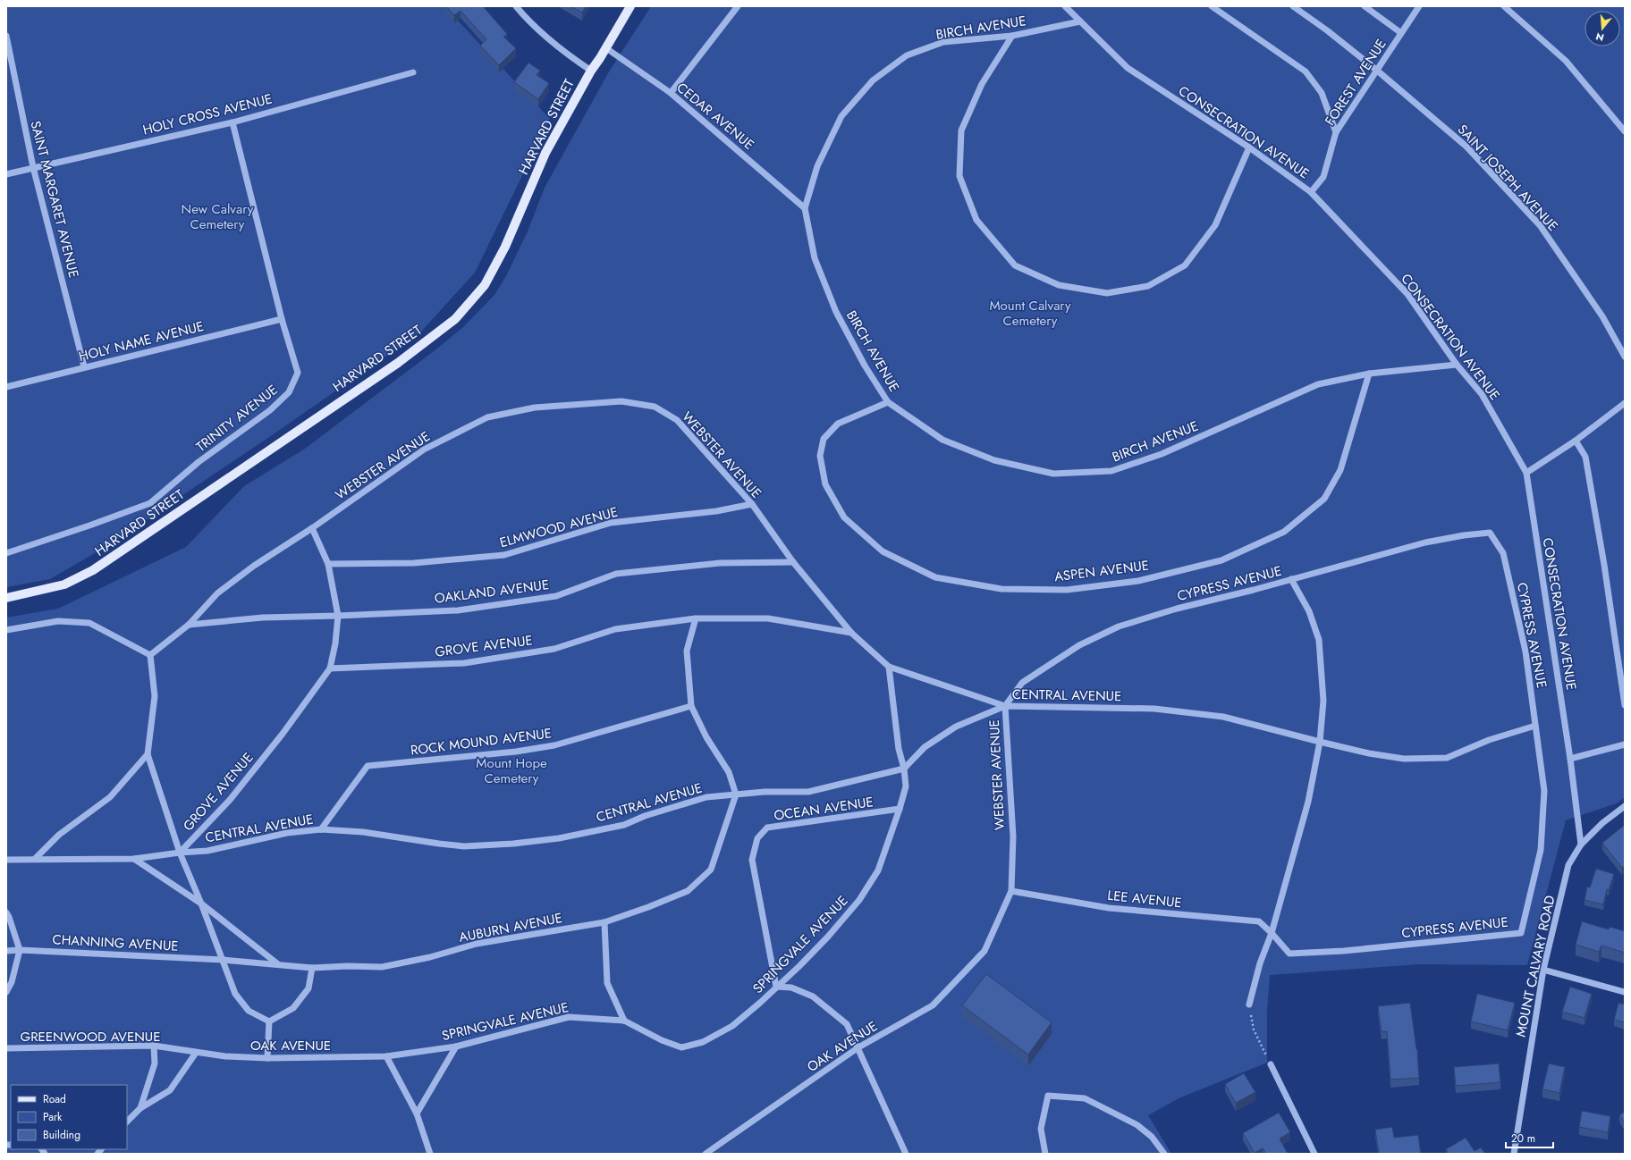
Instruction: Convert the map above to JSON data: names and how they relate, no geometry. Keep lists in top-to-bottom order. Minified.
{"streets":{"main road":["HARVARD STREET"],"street":["BIRCH AVENUE","FOREST AVENUE","HOLY CROSS AVENUE","CEDAR AVENUE","CONSECRATION AVENUE","SAINT JOSEPH AVENUE","SAINT MARGARET AVENUE","HOLY NAME AVENUE","TRINITY AVENUE","WEBSTER AVENUE","ELMWOOD AVENUE","ASPEN AVENUE","CYPRESS AVENUE","OAKLAND AVENUE","GROVE AVENUE","CENTRAL AVENUE","ROCK MOUND AVENUE","OCEAN AVENUE","LEE AVENUE","AUBURN AVENUE","CHANNING AVENUE","SPRINGVALE AVENUE","MOUNT CALVARY ROAD","GREENWOOD AVENUE","OAK AVENUE"]},"crossings":[["BIRCH AVENUE","CEDAR AVENUE"],["BIRCH AVENUE","CONSECRATION AVENUE"],["BIRCH AVENUE","ASPEN AVENUE"],["FOREST AVENUE","CONSECRATION AVENUE"],["FOREST AVENUE","SAINT JOSEPH AVENUE"],["HOLY CROSS AVENUE","SAINT MARGARET AVENUE"],["HOLY CROSS AVENUE","TRINITY AVENUE"],["CEDAR AVENUE","HARVARD STREET"],["CONSECRATION AVENUE","MOUNT CALVARY ROAD"],["SAINT MARGARET AVENUE","HOLY NAME AVENUE"],["HOLY NAME AVENUE","TRINITY AVENUE"],["WEBSTER AVENUE","ELMWOOD AVENUE"],["WEBSTER AVENUE","CYPRESS AVENUE"],["WEBSTER AVENUE","OAKLAND AVENUE"],["WEBSTER AVENUE","GROVE AVENUE"],["WEBSTER AVENUE","CENTRAL AVENUE"],["WEBSTER AVENUE","LEE AVENUE"],["WEBSTER AVENUE","SPRINGVALE AVENUE"],["WEBSTER AVENUE","OAK AVENUE"],["CYPRESS AVENUE","CENTRAL AVENUE"],["CYPRESS AVENUE","LEE AVENUE"],["GROVE AVENUE","CENTRAL AVENUE"],["CENTRAL AVENUE","ROCK MOUND AVENUE"],["CENTRAL AVENUE","AUBURN AVENUE"],["CENTRAL AVENUE","SPRINGVALE AVENUE"],["OCEAN AVENUE","SPRINGVALE AVENUE"],["AUBURN AVENUE","CHANNING AVENUE"],["SPRINGVALE AVENUE","OAK AVENUE"],["GREENWOOD AVENUE","OAK AVENUE"]],"parks":["New Calvary Cemetery","Mount Calvary Cemetery","Mount Hope Cemetery"],"legend":["Road","Park","Building"],"scale_bar":"20 m","north":"bottom"}
